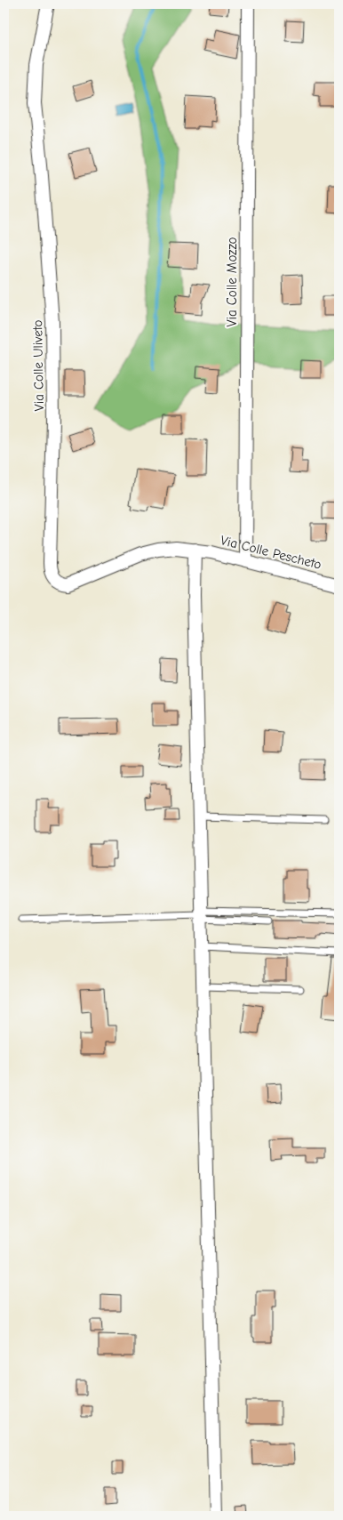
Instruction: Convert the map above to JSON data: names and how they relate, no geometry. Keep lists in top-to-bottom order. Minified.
{"streets":{"street":["Via Colle Mozzo","Via Colle Uliveto","Via Colle Pescheto"]},"crossings":[["Via Colle Mozzo","Via Colle Pescheto"],["Via Colle Uliveto","Via Colle Pescheto"]]}
